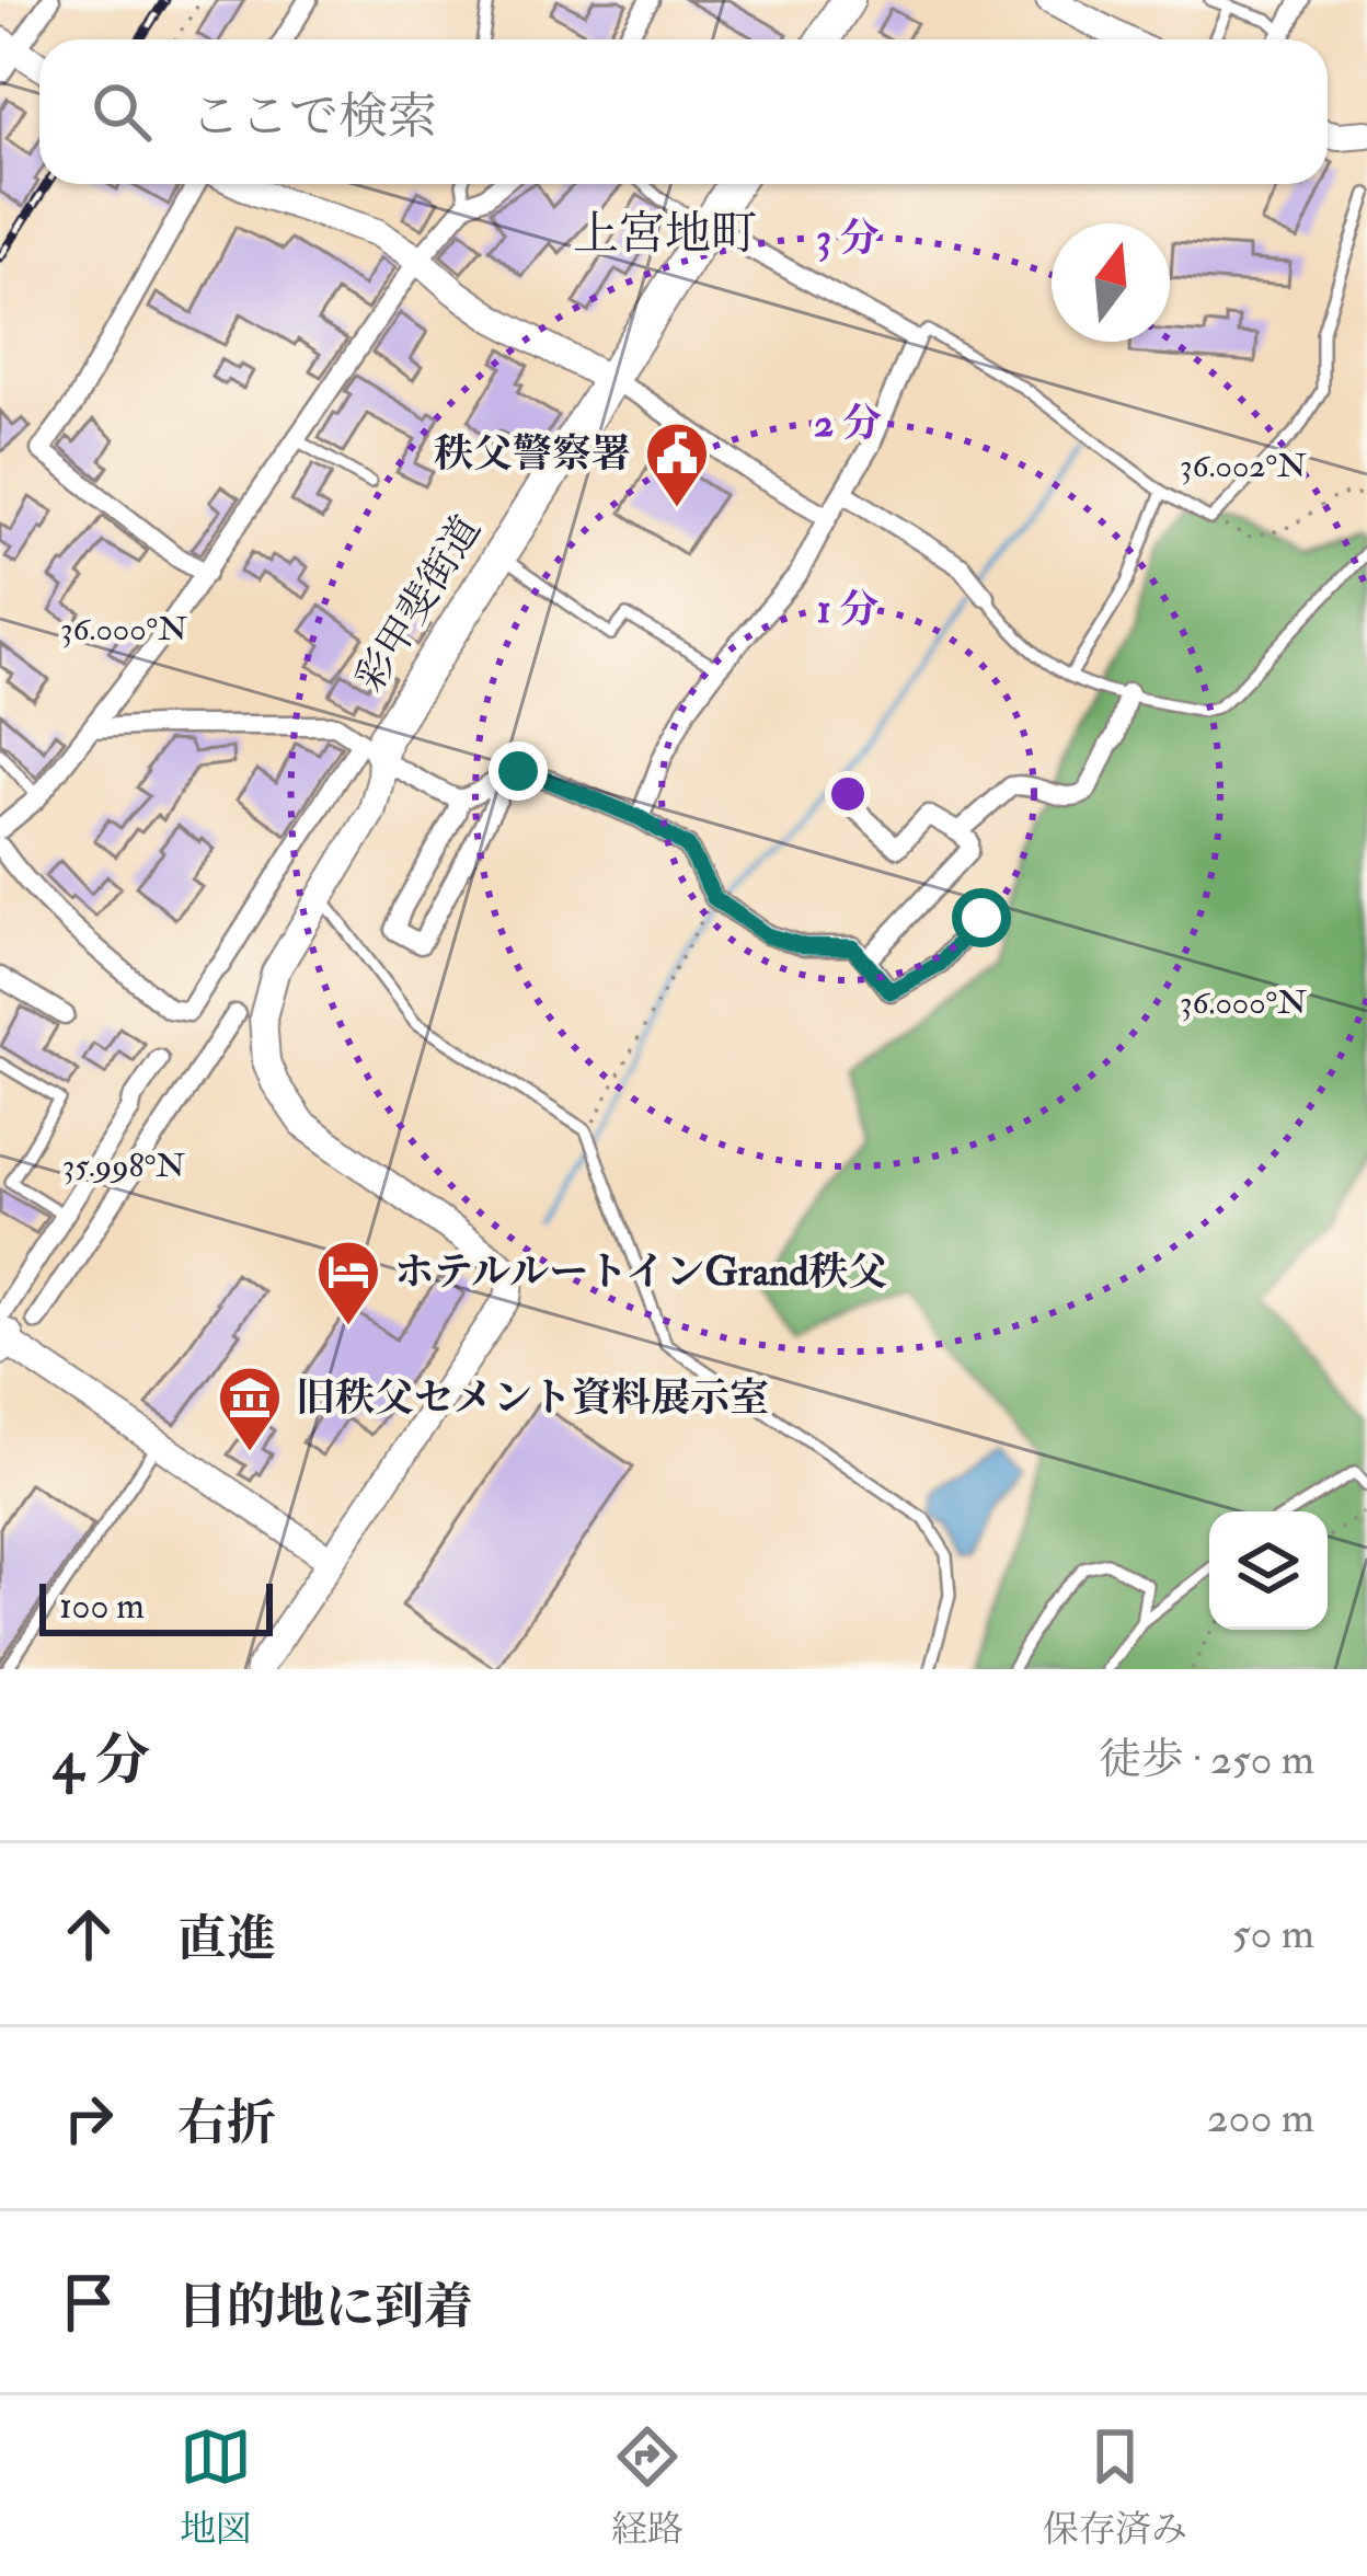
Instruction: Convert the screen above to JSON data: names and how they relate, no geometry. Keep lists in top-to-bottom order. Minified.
{"streets":{"highway":["彩甲斐街道"]},"districts":["上宮地町"],"places":{"public building":["秩父警察署"],"hotel":["ホテルルートインGrand秩父"],"museum":["旧秩父セメント資料展示室"]},"scale_bar":"100 m","north":"top","page":{"search":"ここで検索","scale":"100 m","heading":["4 分","徒歩 · 250 m"],"list":[["直進","50 m"],["右折","200 m"],"目的地に到着"],"nav":["地図","経路","保存済み"]},"coordinates":["36.002°N","36.000°N","35.998°N"],"rings":["3 分","2 分","1 分"]}
